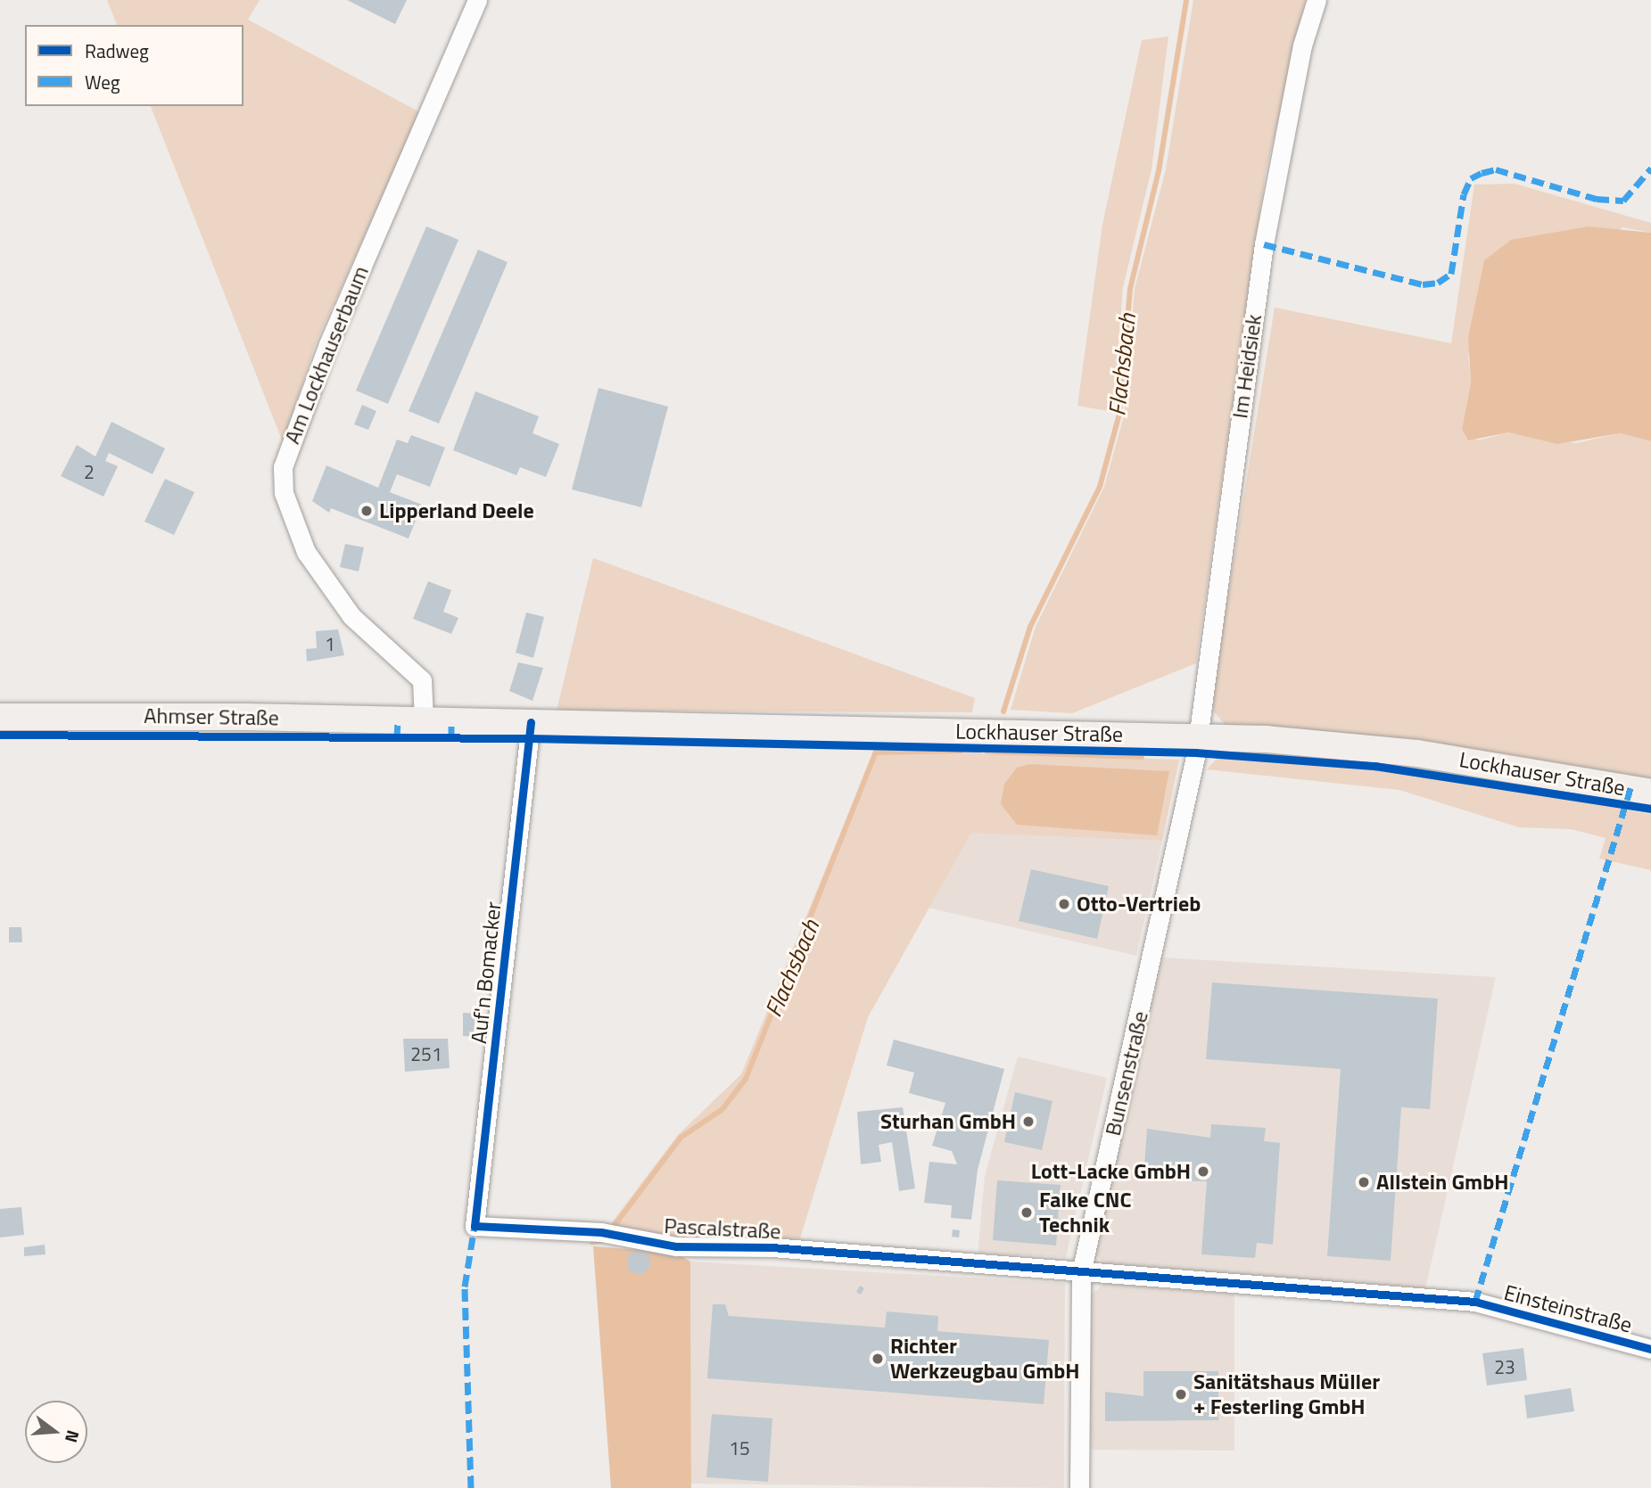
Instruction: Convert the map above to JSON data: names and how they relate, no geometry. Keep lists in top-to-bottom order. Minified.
{"streets":{"street":["Am Lockhauserbaum","Im Heidsiek","Ahmser Straße","Lockhauser Straße","Auf'n Bomacker","Bunsenstraße","Pascalstraße","Einsteinstraße"]},"crossings":[["Am Lockhauserbaum","Ahmser Straße"],["Am Lockhauserbaum","Lockhauser Straße"],["Im Heidsiek","Lockhauser Straße"],["Im Heidsiek","Bunsenstraße"],["Ahmser Straße","Lockhauser Straße"],["Lockhauser Straße","Auf'n Bomacker"],["Lockhauser Straße","Bunsenstraße"],["Auf'n Bomacker","Pascalstraße"],["Bunsenstraße","Pascalstraße"],["Pascalstraße","Einsteinstraße"]],"water":["Flachsbach"],"places":["Lipperland Deele","Otto-Vertrieb","Sturhan GmbH","Lott-Lacke GmbH","Allstein GmbH","Falke CNC Technik","Richter Werkzeugbau GmbH","Sanitätshaus Müller + Festerling GmbH"],"house_numbers":["2","1","251","23","15"],"legend":["Radweg","Weg"],"north":"right"}
